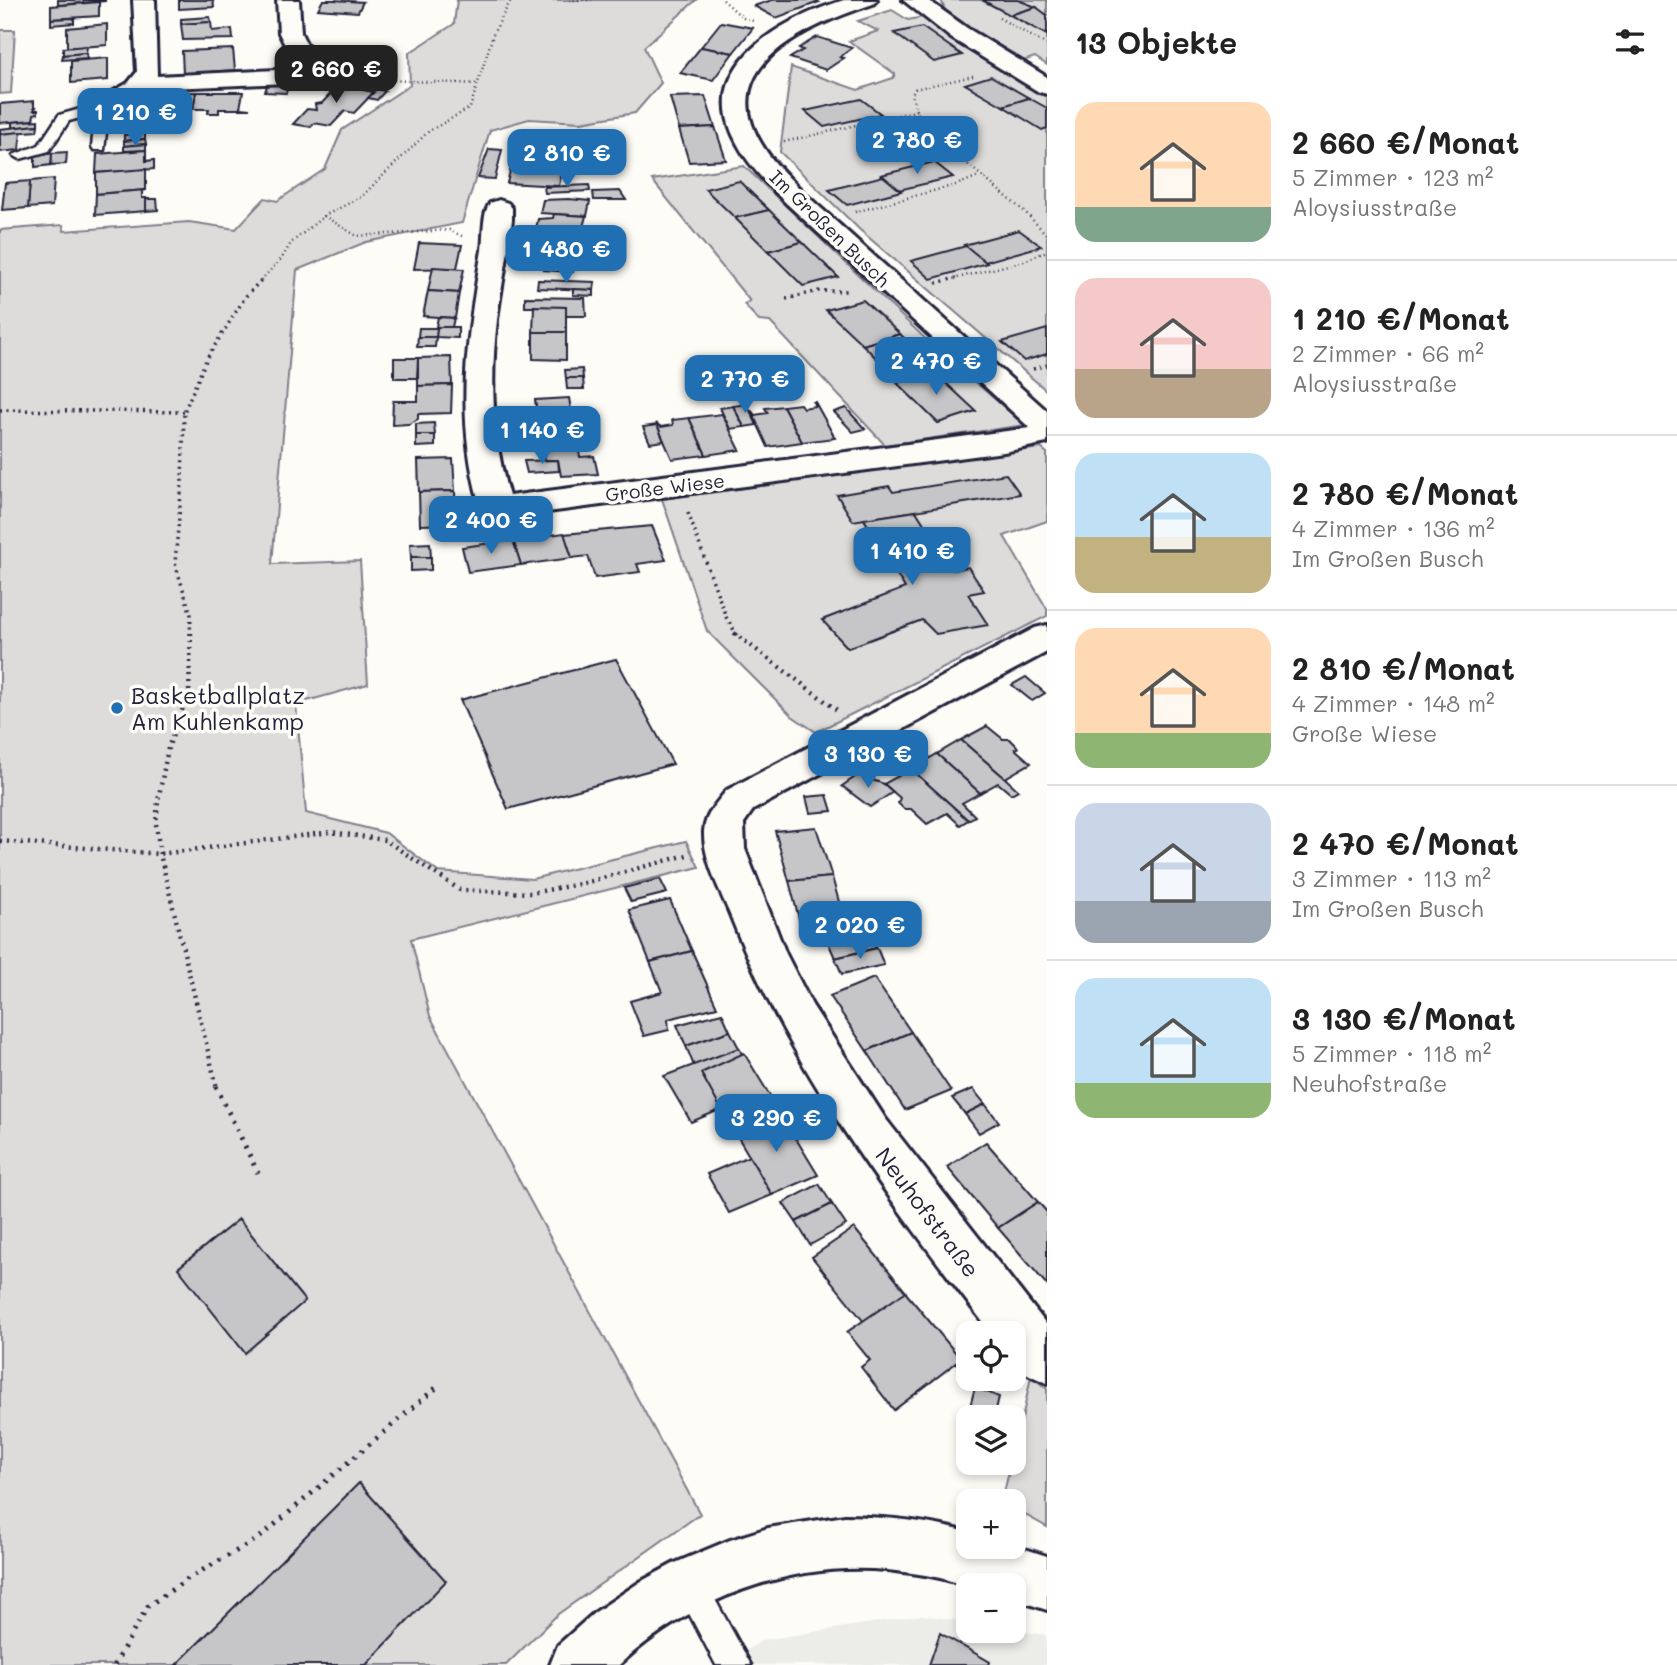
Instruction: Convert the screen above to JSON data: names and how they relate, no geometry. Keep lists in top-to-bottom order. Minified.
{"streets":{"street":["Im Großen Busch","Große Wiese","Neuhofstraße"]},"places":["Basketballplatz Am Kuhlenkamp"],"page":{"heading":"13 Objekte","price":["2 660 €","1 210 €","2 780 €","2 810 €","1 480 €","2 470 €","2 770 €","1 140 €","2 400 €","1 410 €","3 130 €","2 020 €","3 290 €"],"list":[{"name":"2 660 €/Monat","note":"5 Zimmer · 123 m² · Aloysiusstraße"},{"name":"1 210 €/Monat","note":"2 Zimmer · 66 m² · Aloysiusstraße"},{"name":"2 780 €/Monat","note":"4 Zimmer · 136 m² · Im Großen Busch"},{"name":"2 810 €/Monat","note":"4 Zimmer · 148 m² · Große Wiese"},{"name":"2 470 €/Monat","note":"3 Zimmer · 113 m² · Im Großen Busch"},{"name":"3 130 €/Monat","note":"5 Zimmer · 118 m² · Neuhofstraße"}],"map_buttons":["+","−"]}}
